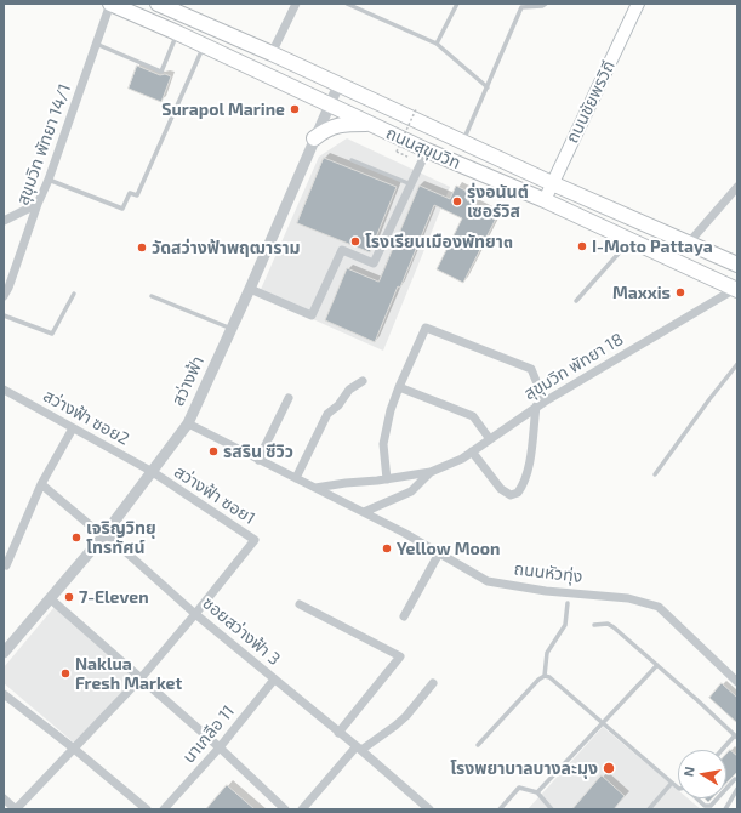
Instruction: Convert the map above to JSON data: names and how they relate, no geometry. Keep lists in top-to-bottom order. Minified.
{"streets":{"highway":["ถนนสุขุมวิท"],"main road":["ถนนชัยพรวิถี"],"street":["สุขุมวิท พัทยา 14/1","สุขุมวิท พัทยา 18","สว่างฟ้า","สว่างฟ้า ซอย2","สว่างฟ้า ซอย1","ถนนหัวทุ่ง","ซอยสว่างฟ้า 3","นาเกลือ 11"]},"crossings":[["ถนนชัยพรวิถี","ถนนสุขุมวิท"],["สุขุมวิท พัทยา 14/1","ถนนสุขุมวิท"],["ถนนสุขุมวิท","สุขุมวิท พัทยา 18"],["ถนนสุขุมวิท","สว่างฟ้า"],["สุขุมวิท พัทยา 18","ถนนหัวทุ่ง"],["สว่างฟ้า","สว่างฟ้า ซอย2"],["สว่างฟ้า","สว่างฟ้า ซอย1"],["สว่างฟ้า","ถนนหัวทุ่ง"],["สว่างฟ้า","ซอยสว่างฟ้า 3"],["สว่างฟ้า ซอย2","สว่างฟ้า ซอย1"],["สว่างฟ้า ซอย1","ซอยสว่างฟ้า 3"],["ซอยสว่างฟ้า 3","นาเกลือ 11"]],"places":["Surapol Marine","รุ่งอนันต์ เซอร์วิส","โรงเรียนเมืองพัทยา๓","I-Moto Pattaya","วัดสว่างฟ้าพฤฒาราม","Maxxis","รสริน ซีวิว","เจริญวิทยุ โทรทัศน์","Yellow Moon","7-Eleven","Naklua Fresh Market","โรงพยาบาลบางละมุง"],"north":"left"}
